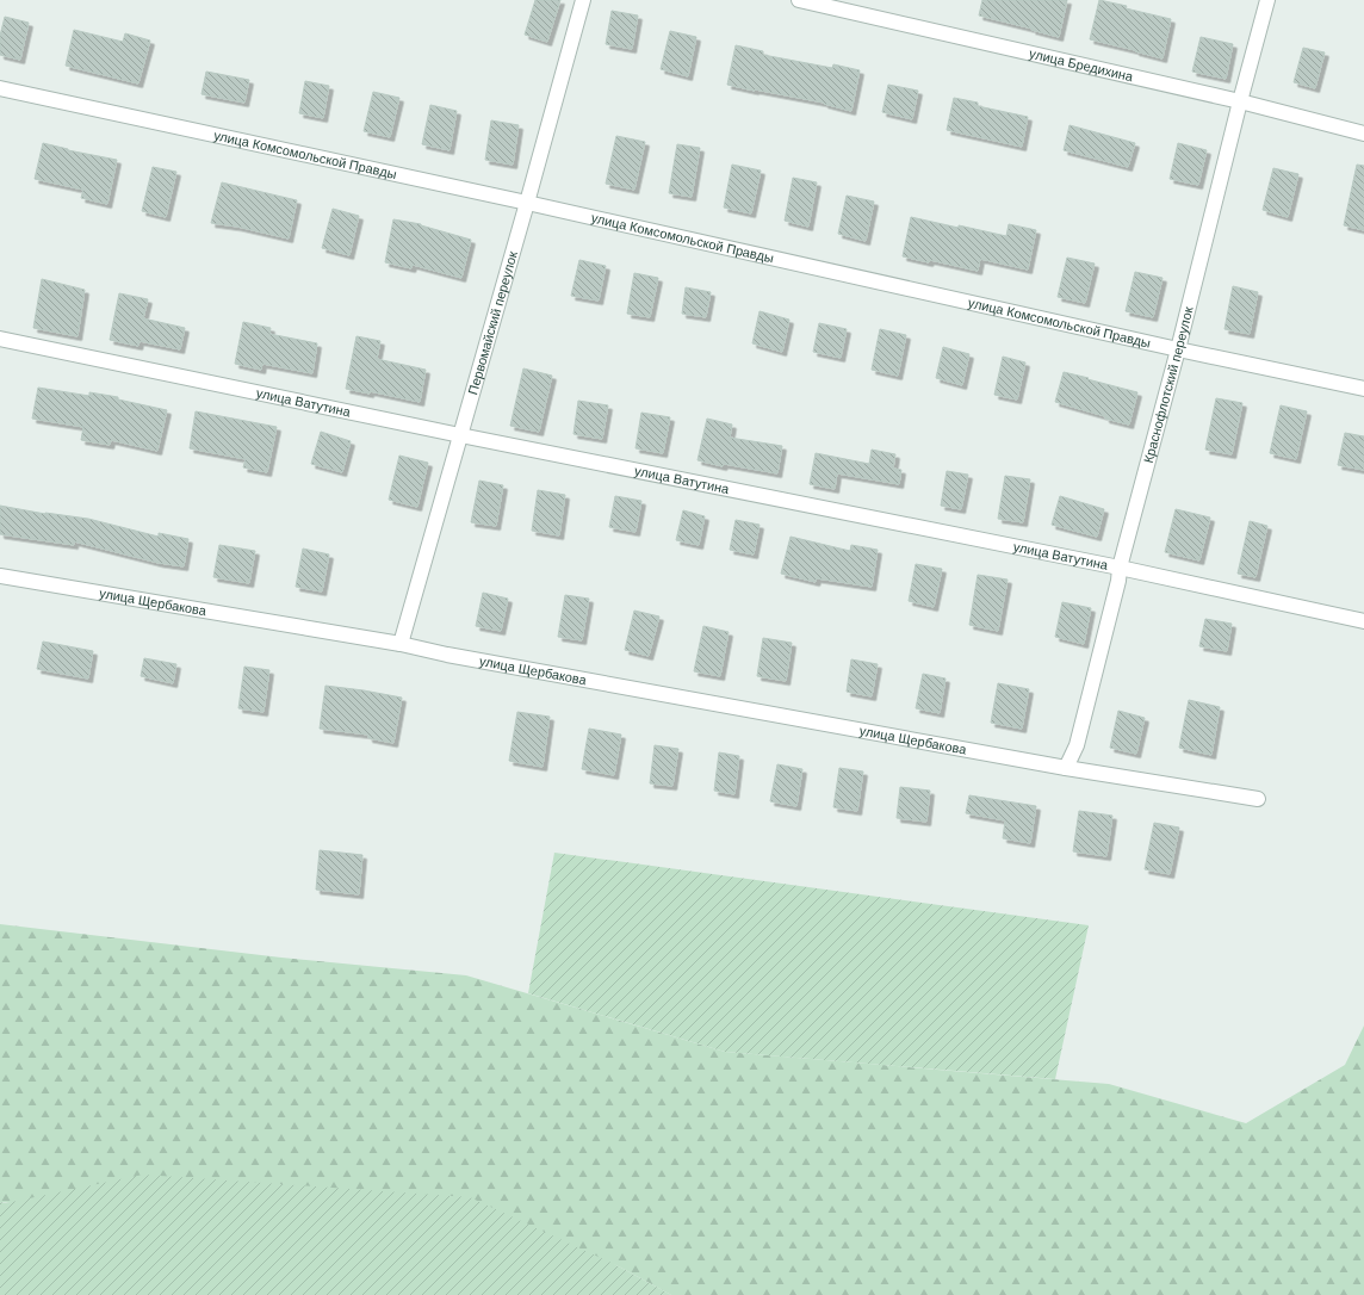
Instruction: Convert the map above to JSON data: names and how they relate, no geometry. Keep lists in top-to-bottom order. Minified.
{"streets":{"street":["улица Бредихина","улица Комсомольской Правды","Первомайский переулок","Краснофлотский переулок","улица Ватутина","улица Щербакова"]},"crossings":[["улица Бредихина","Краснофлотский переулок"],["улица Комсомольской Правды","Первомайский переулок"],["улица Комсомольской Правды","Краснофлотский переулок"],["Первомайский переулок","улица Ватутина"],["Первомайский переулок","улица Щербакова"],["Краснофлотский переулок","улица Ватутина"],["Краснофлотский переулок","улица Щербакова"]]}
